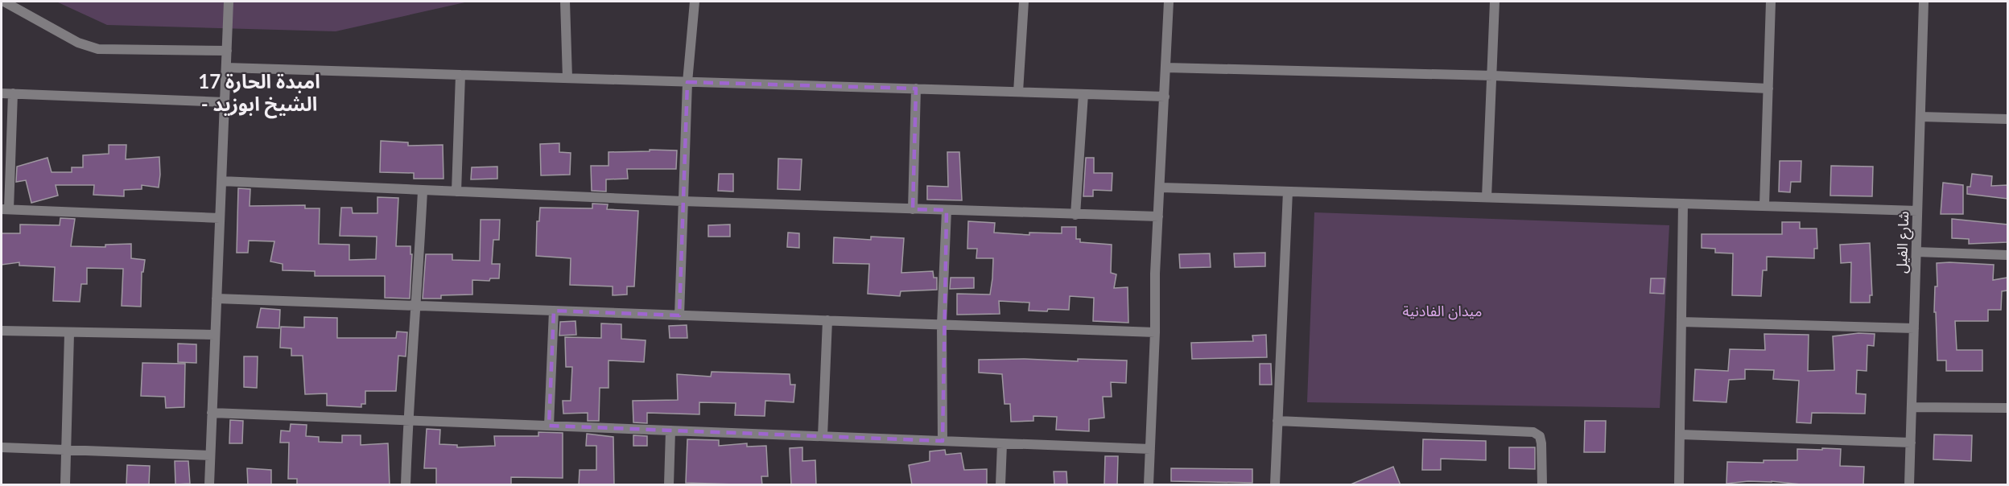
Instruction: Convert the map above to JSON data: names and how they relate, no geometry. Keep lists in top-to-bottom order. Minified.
{"streets":{"street":["شارع الفيل"]},"districts":["امبدة الحارة 17 - الشيخ ابوزيد"],"parks":["ميدان الفادنية"]}
